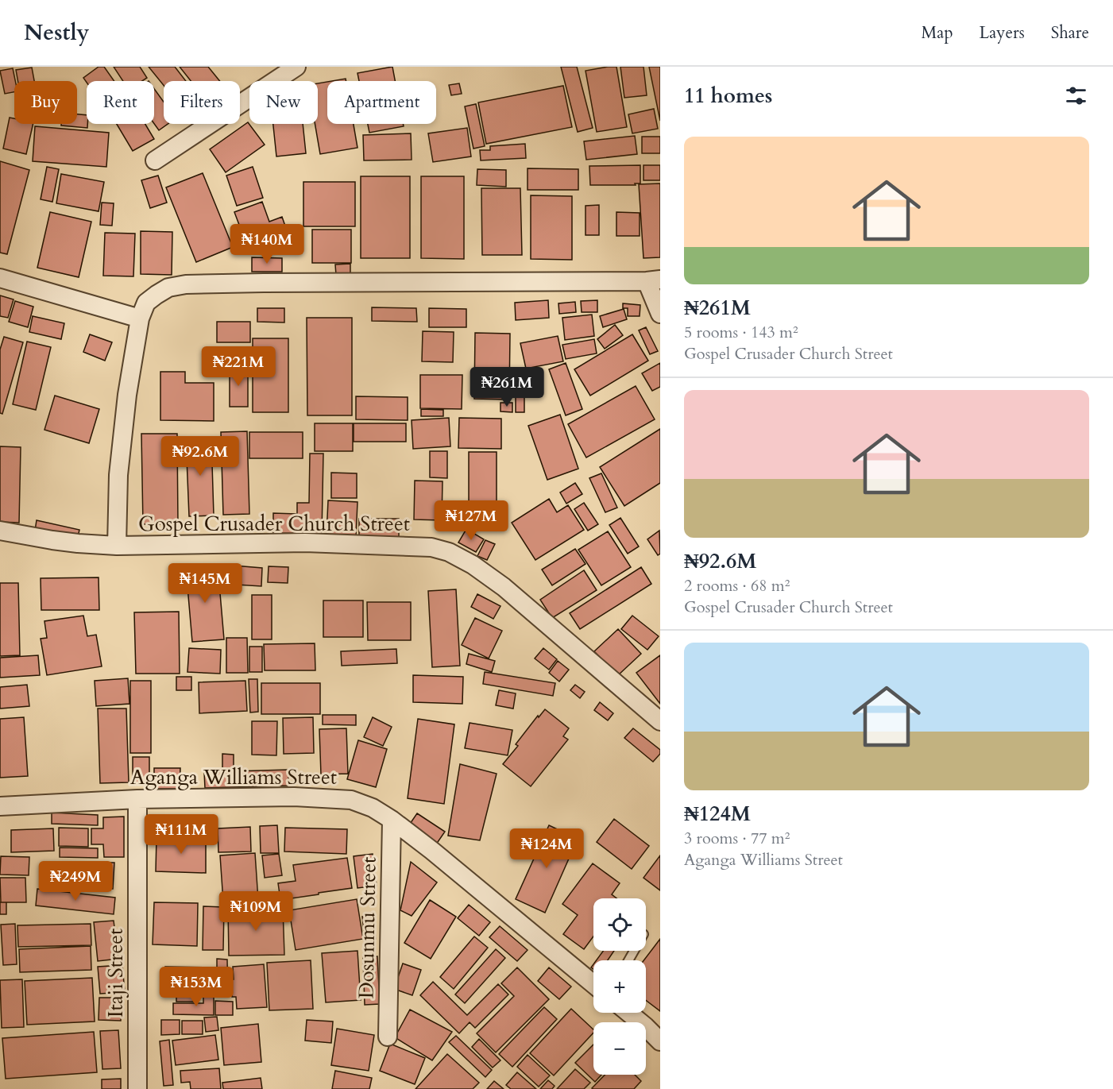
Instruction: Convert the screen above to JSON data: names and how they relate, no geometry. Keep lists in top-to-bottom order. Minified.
{"streets":{"street":["Gospel Crusader Church Street","Aganga Williams Street","Dosunmu Street","Itaji Street"]},"crossings":[["Aganga Williams Street","Dosunmu Street"],["Aganga Williams Street","Itaji Street"]],"page":{"header":"Nestly","nav":["Map","Layers","Share"],"heading":"11 homes","chip":["Buy","Rent","Filters","New","Apartment"],"list":[{"name":"₦261M","note":"5 rooms · 143 m² · Gospel Crusader Church Street"},{"name":"₦92.6M","note":"2 rooms · 68 m² · Gospel Crusader Church Street"},{"name":"₦124M","note":"3 rooms · 77 m² · Aganga Williams Street"}],"price":["₦140M","₦221M","₦261M","₦92.6M","₦127M","₦145M","₦111M","₦124M","₦249M","₦109M","₦153M"],"map_buttons":["+","−"]}}
